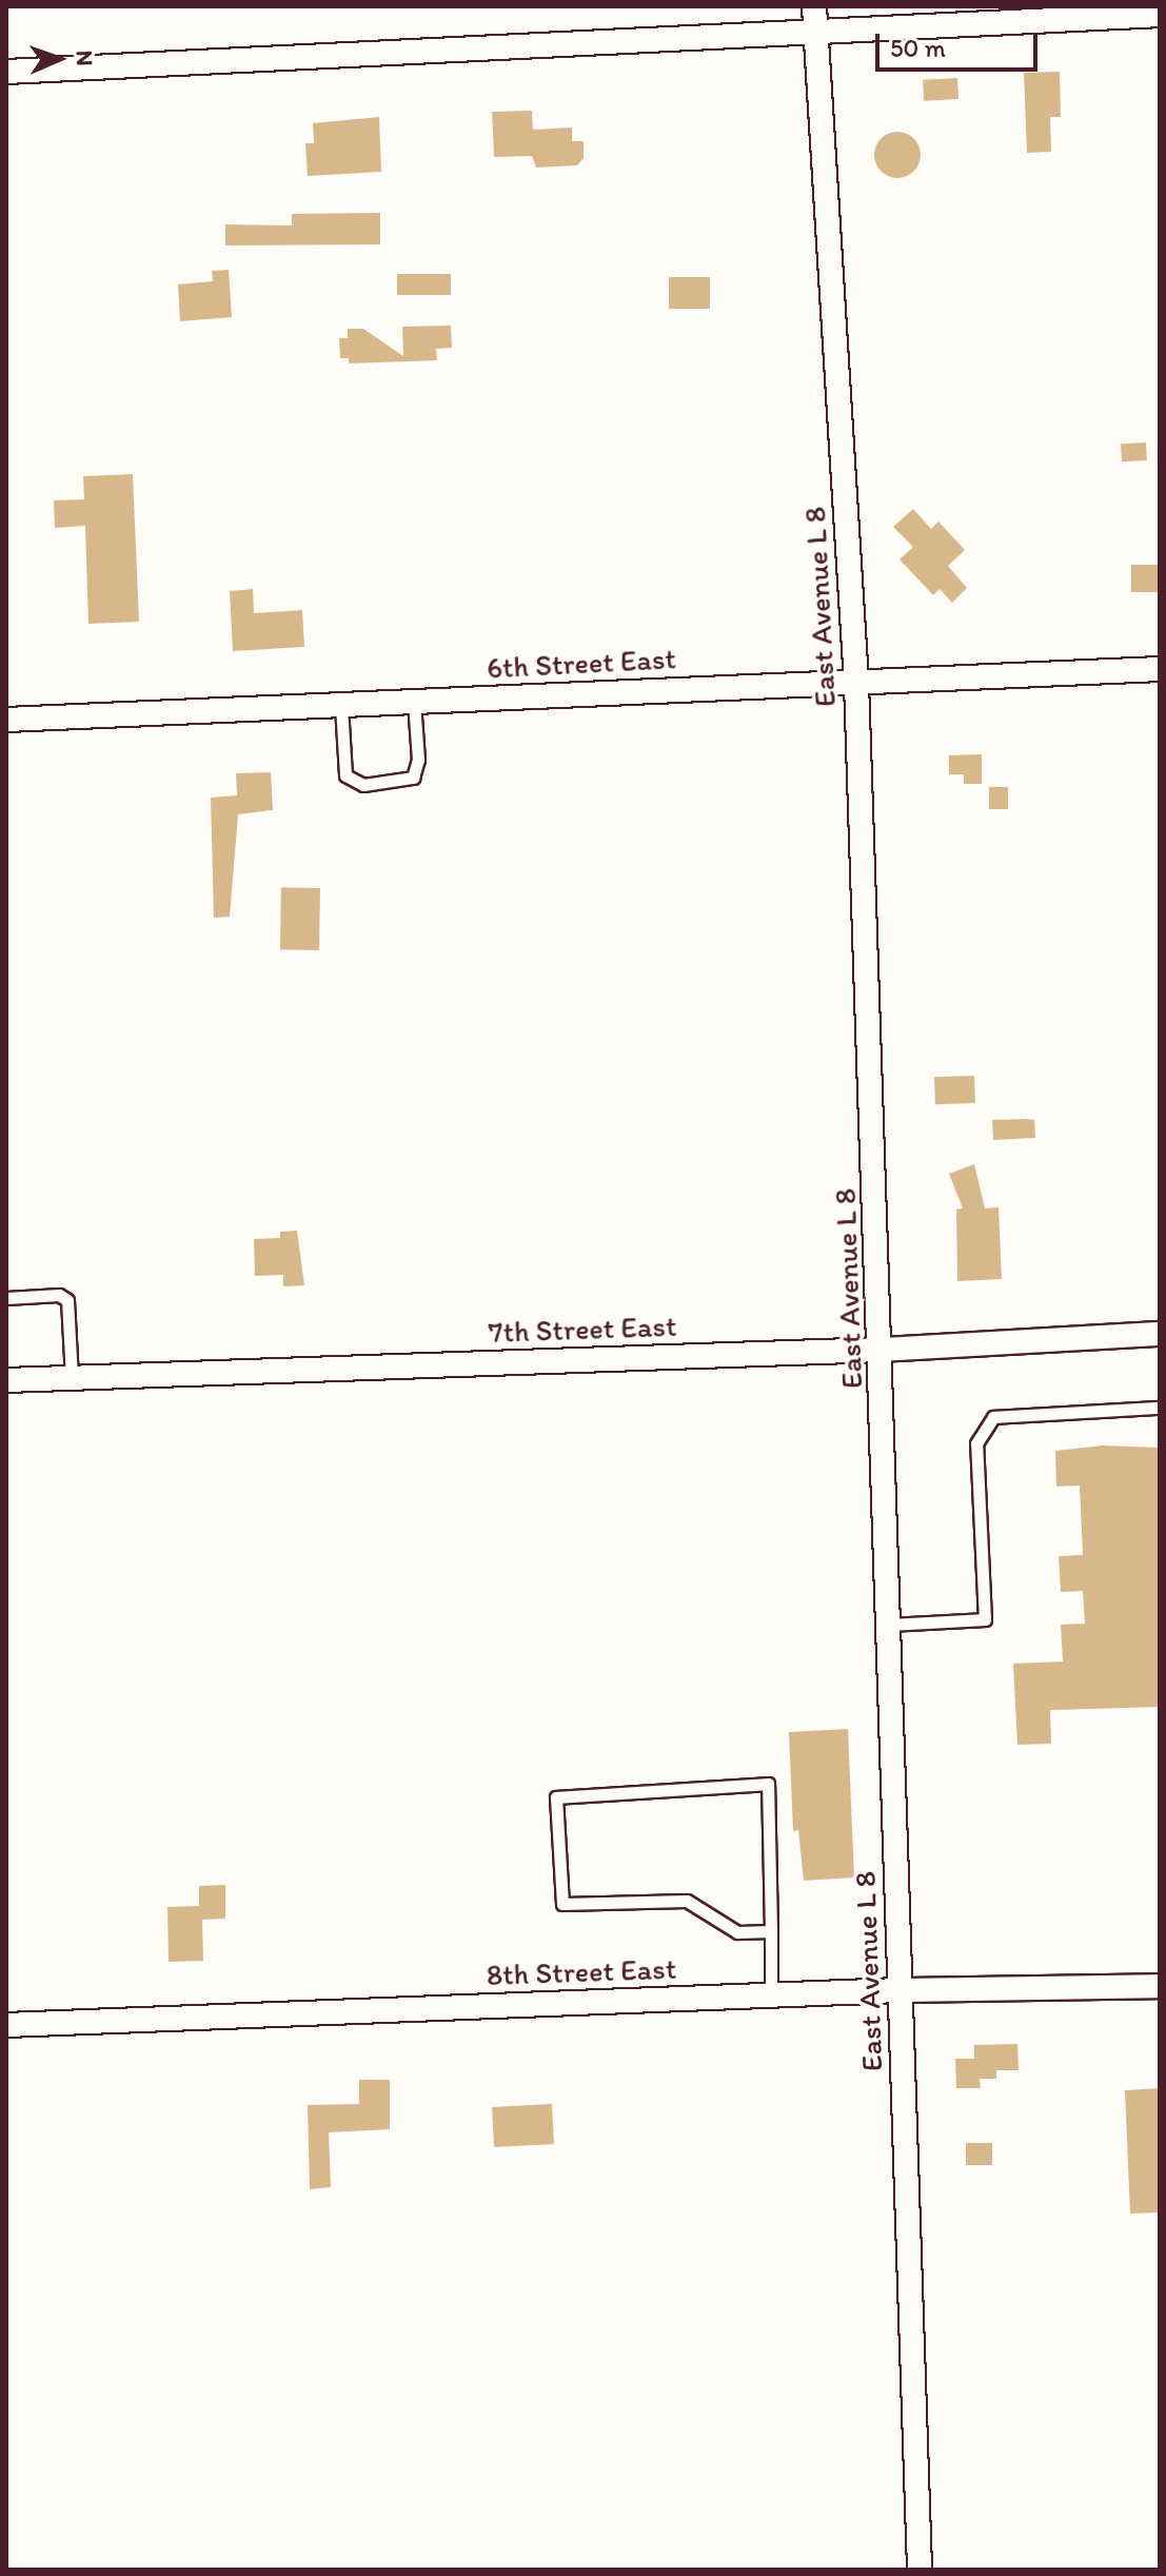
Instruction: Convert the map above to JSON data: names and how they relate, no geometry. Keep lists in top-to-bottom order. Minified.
{"streets":{"street":["East Avenue L 8","6th Street East","7th Street East","8th Street East"]},"crossings":[["East Avenue L 8","6th Street East"],["East Avenue L 8","7th Street East"],["East Avenue L 8","8th Street East"]],"scale_bar":"50 m","north":"right"}
